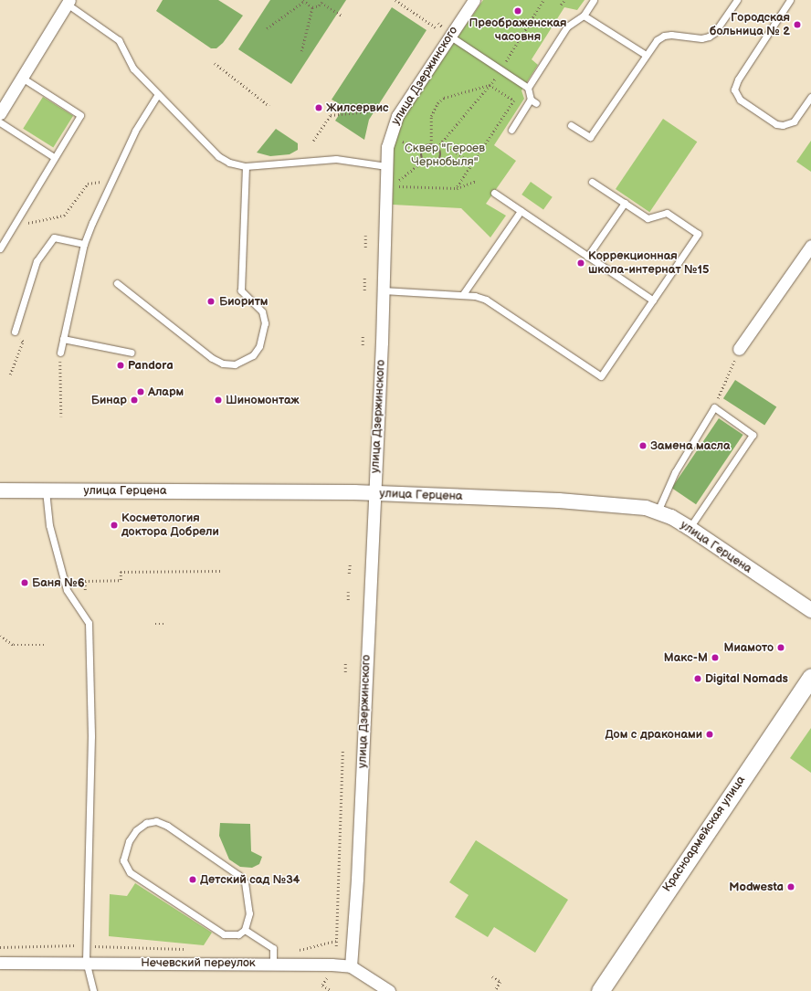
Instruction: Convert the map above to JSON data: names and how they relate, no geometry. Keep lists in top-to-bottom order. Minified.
{"streets":{"main road":["Красноармейская улица"],"street":["улица Дзержинского","улица Герцена","Нечевский переулок"]},"crossings":[["улица Дзержинского","улица Герцена"],["улица Дзержинского","Нечевский переулок"]],"parks":["Сквер \"Героев Чернобыля\""],"places":["Преображенская часовня","Городская больница № 2","Жилсервис","Коррекционная школа-интернат №15","Биоритм","Pandora","Аларм","Бинар","Шиномонтаж","Замена масла","Косметология доктора Добрели","Баня №6","Миамото","Макс-М","Digital Nomads","Дом с драконами","Детский сад №34","Modwesta"]}
